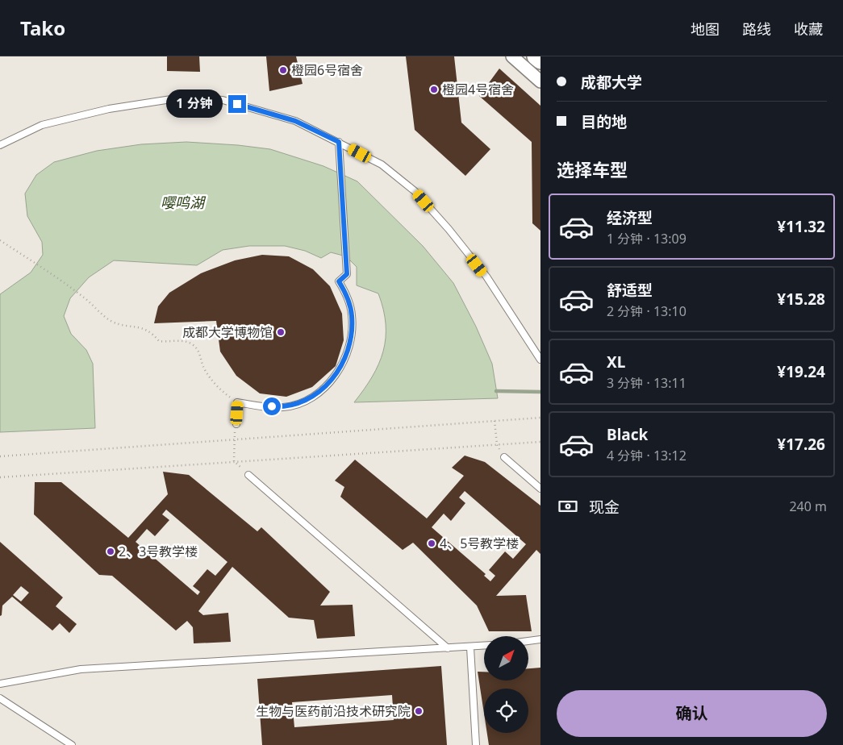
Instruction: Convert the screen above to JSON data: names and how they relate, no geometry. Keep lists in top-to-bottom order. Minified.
{"water":["嘤鸣湖"],"places":["橙园6号宿舍","橙园4号宿舍","成都大学博物馆","4、5号教学楼","2、3号教学楼","生物与医药前沿技术研究院"],"north":"top right","page":{"header":"Tako","nav":["地图","路线","收藏"],"banner":["成都大学","目的地"],"bubble":"1 分钟","heading":"选择车型","list":[{"name":"经济型","note":"1 分钟 · 13:09","value":"¥11.32"},{"name":"舒适型","note":"2 分钟 · 13:10","value":"¥15.28"},{"name":"XL","note":"3 分钟 · 13:11","value":"¥19.24"},{"name":"Black","note":"4 分钟 · 13:12","value":"¥17.26"}],"pay":["现金","240 m"],"buttons":"确认"}}
